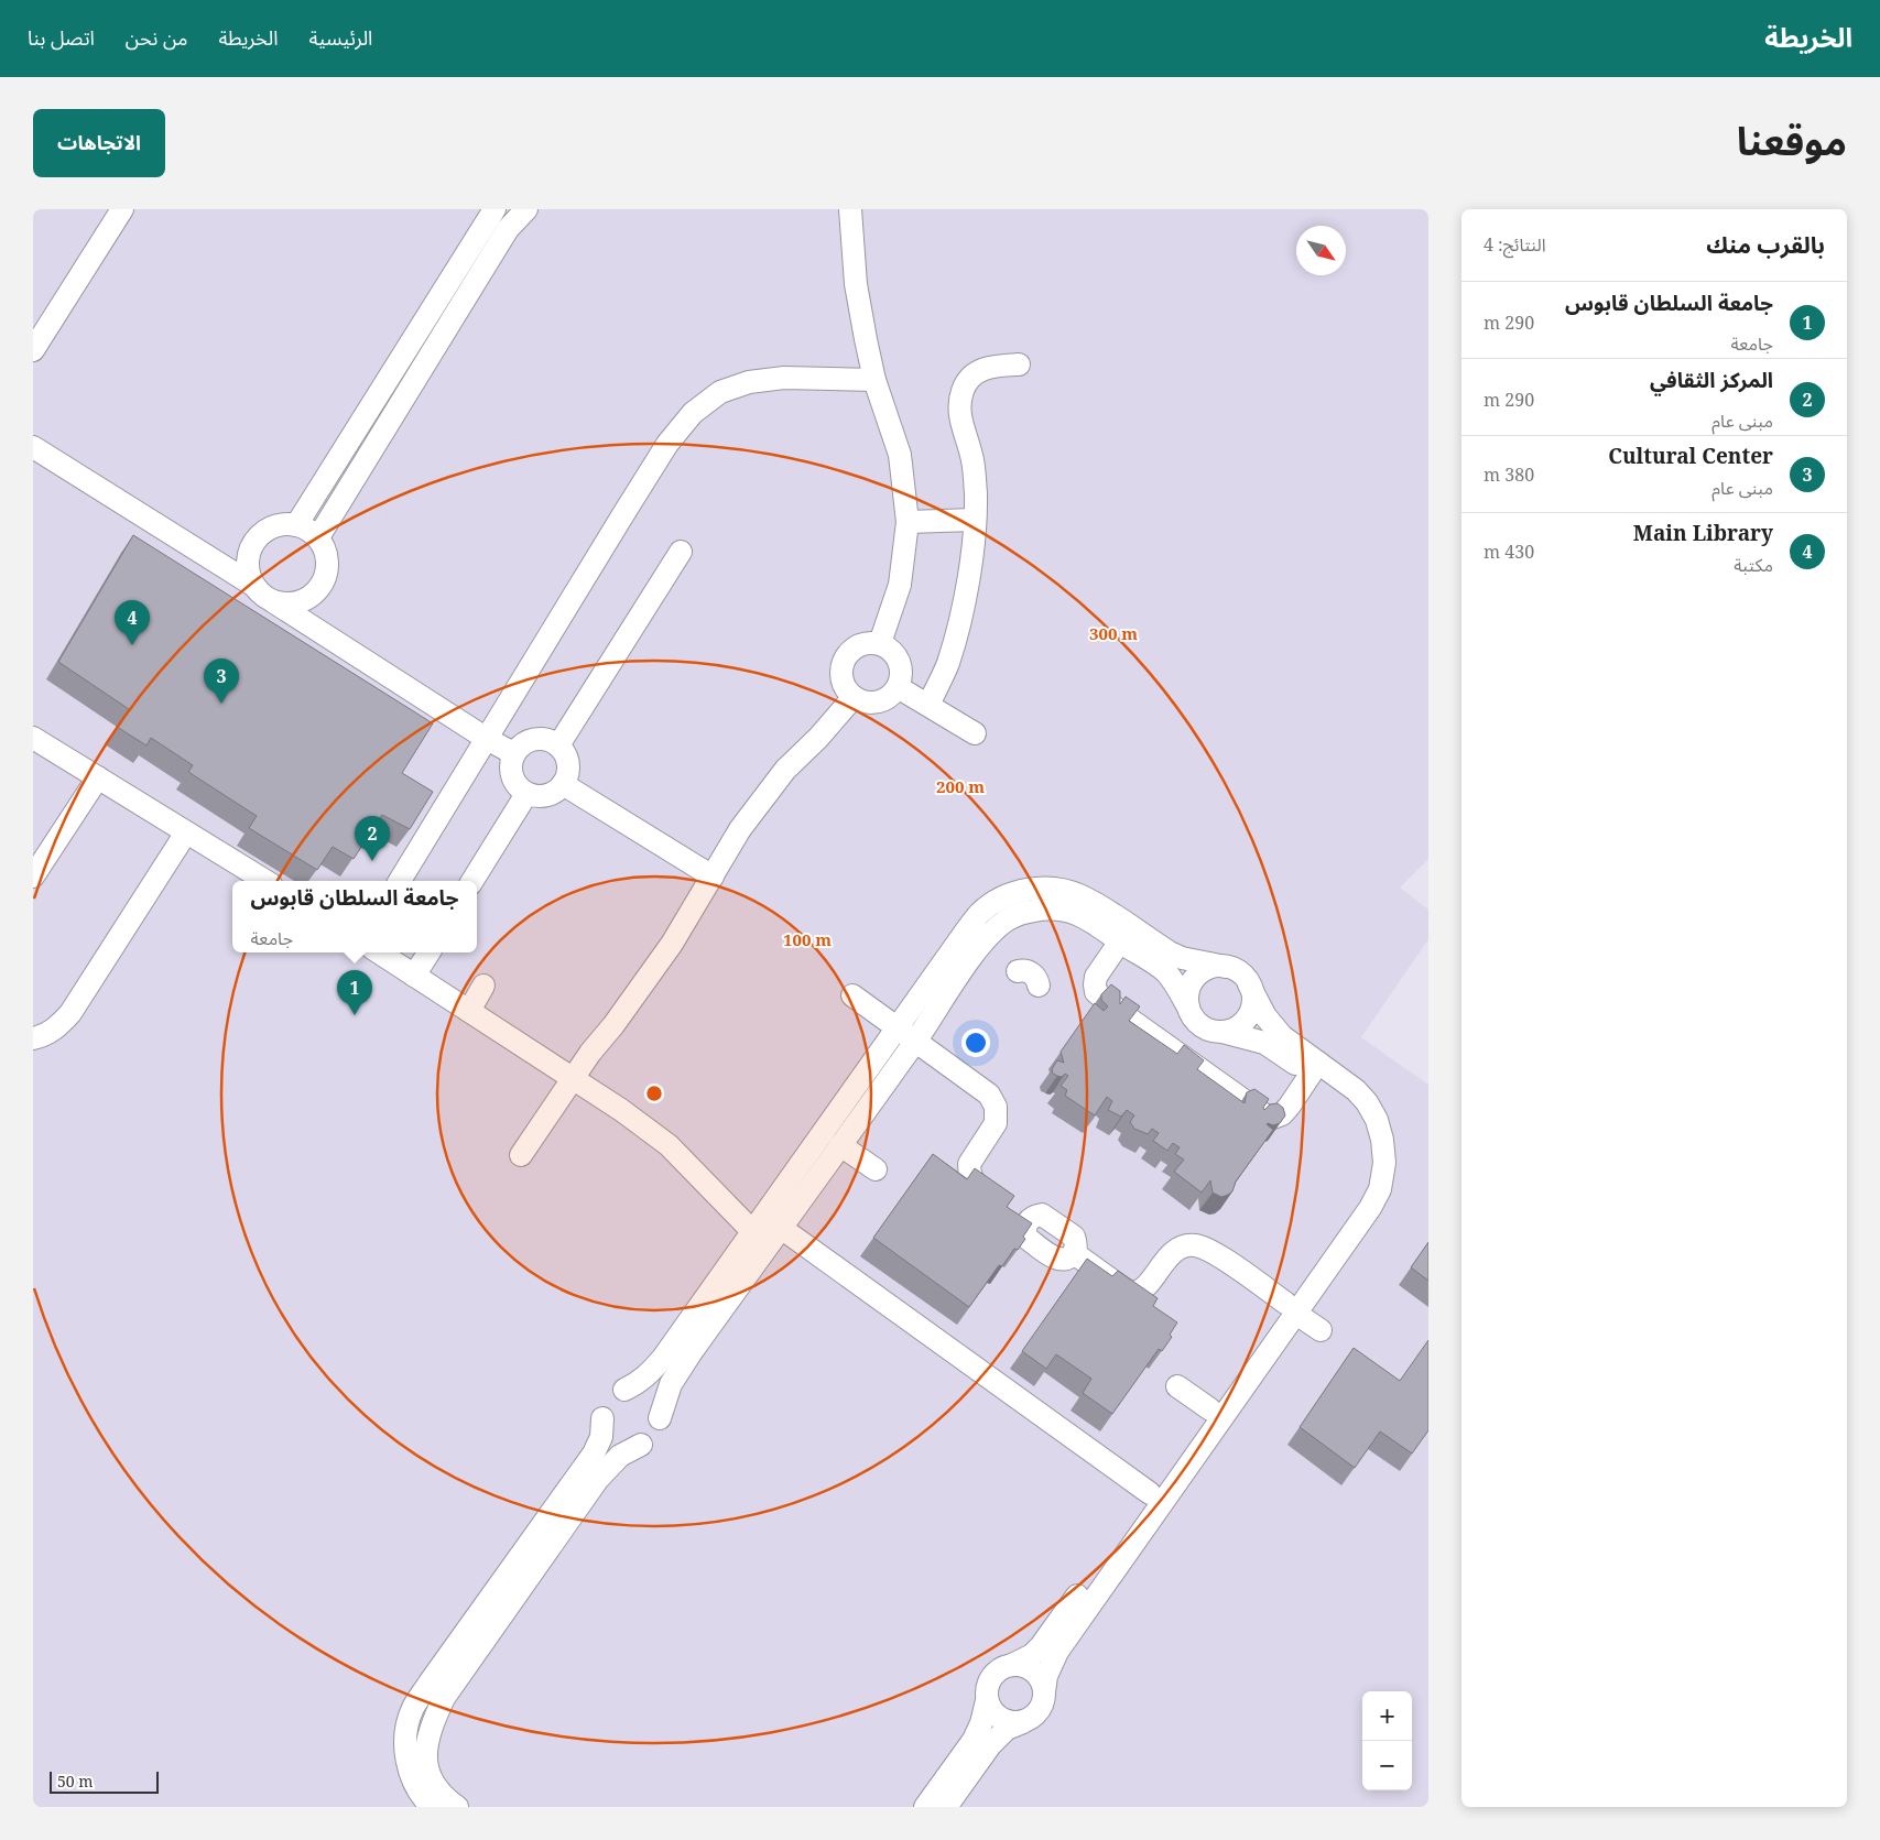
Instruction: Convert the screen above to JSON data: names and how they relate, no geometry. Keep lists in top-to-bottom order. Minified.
{"scale_bar":"50 m","north":"bottom right","page":{"header":"الخريطة","nav":["الرئيسية","الخريطة","من نحن","اتصل بنا"],"title":"موقعنا","buttons":"الاتجاهات","heading":["بالقرب منك","النتائج: 4"],"list":[{"mark":"1","name":"جامعة السلطان قابوس","note":"جامعة","value":"290 m"},{"mark":"2","name":"المركز الثقافي","note":"مبنى عام","value":"290 m"},{"mark":"3","name":"Cultural Center","note":"مبنى عام","value":"380 m"},{"mark":"4","name":"Main Library","note":"مكتبة","value":"430 m"}],"pins":["4","3","2","1"],"popup":["جامعة السلطان قابوس","جامعة"],"map_buttons":["+","−"],"scale":"50 m"},"rings":["300 m","200 m","100 m"]}
